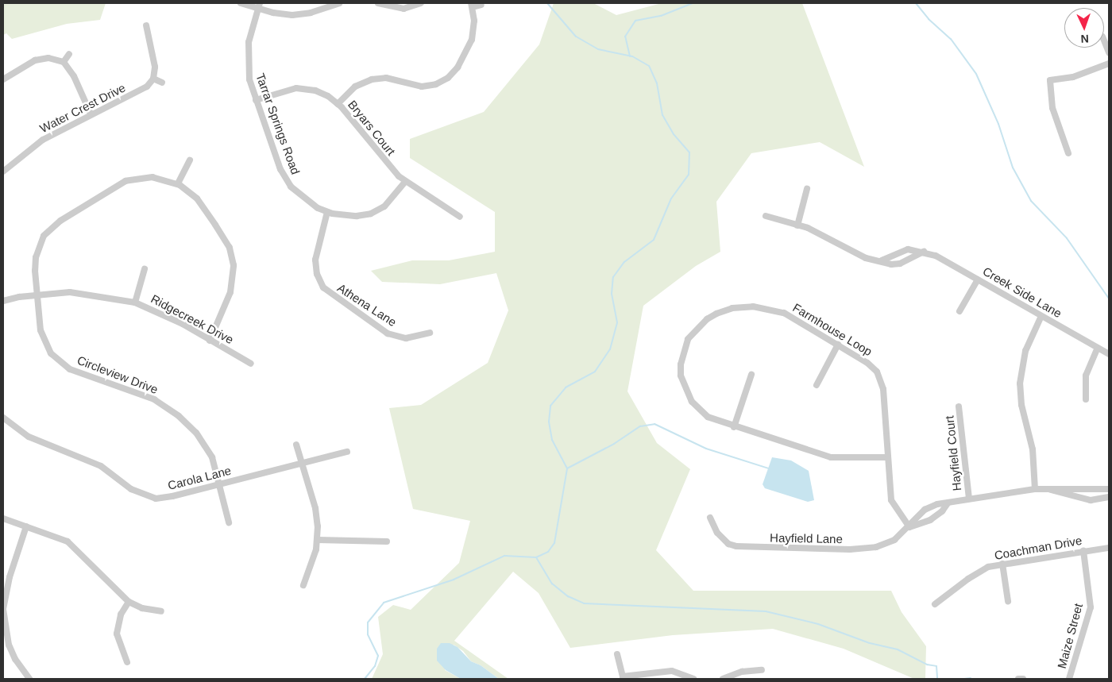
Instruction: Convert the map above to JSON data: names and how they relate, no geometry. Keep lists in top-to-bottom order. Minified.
{"streets":{"street":["Water Crest Drive","Tarrar Springs Road","Bryars Court","Creek Side Lane","Athena Lane","Ridgecreek Drive","Farmhouse Loop","Circleview Drive","Hayfield Court","Carola Lane","Hayfield Lane","Coachman Drive","Maize Street"]},"crossings":[["Tarrar Springs Road","Bryars Court"],["Tarrar Springs Road","Athena Lane"],["Ridgecreek Drive","Circleview Drive"],["Farmhouse Loop","Hayfield Lane"],["Circleview Drive","Carola Lane"],["Hayfield Court","Hayfield Lane"],["Coachman Drive","Maize Street"]],"north":"bottom"}
